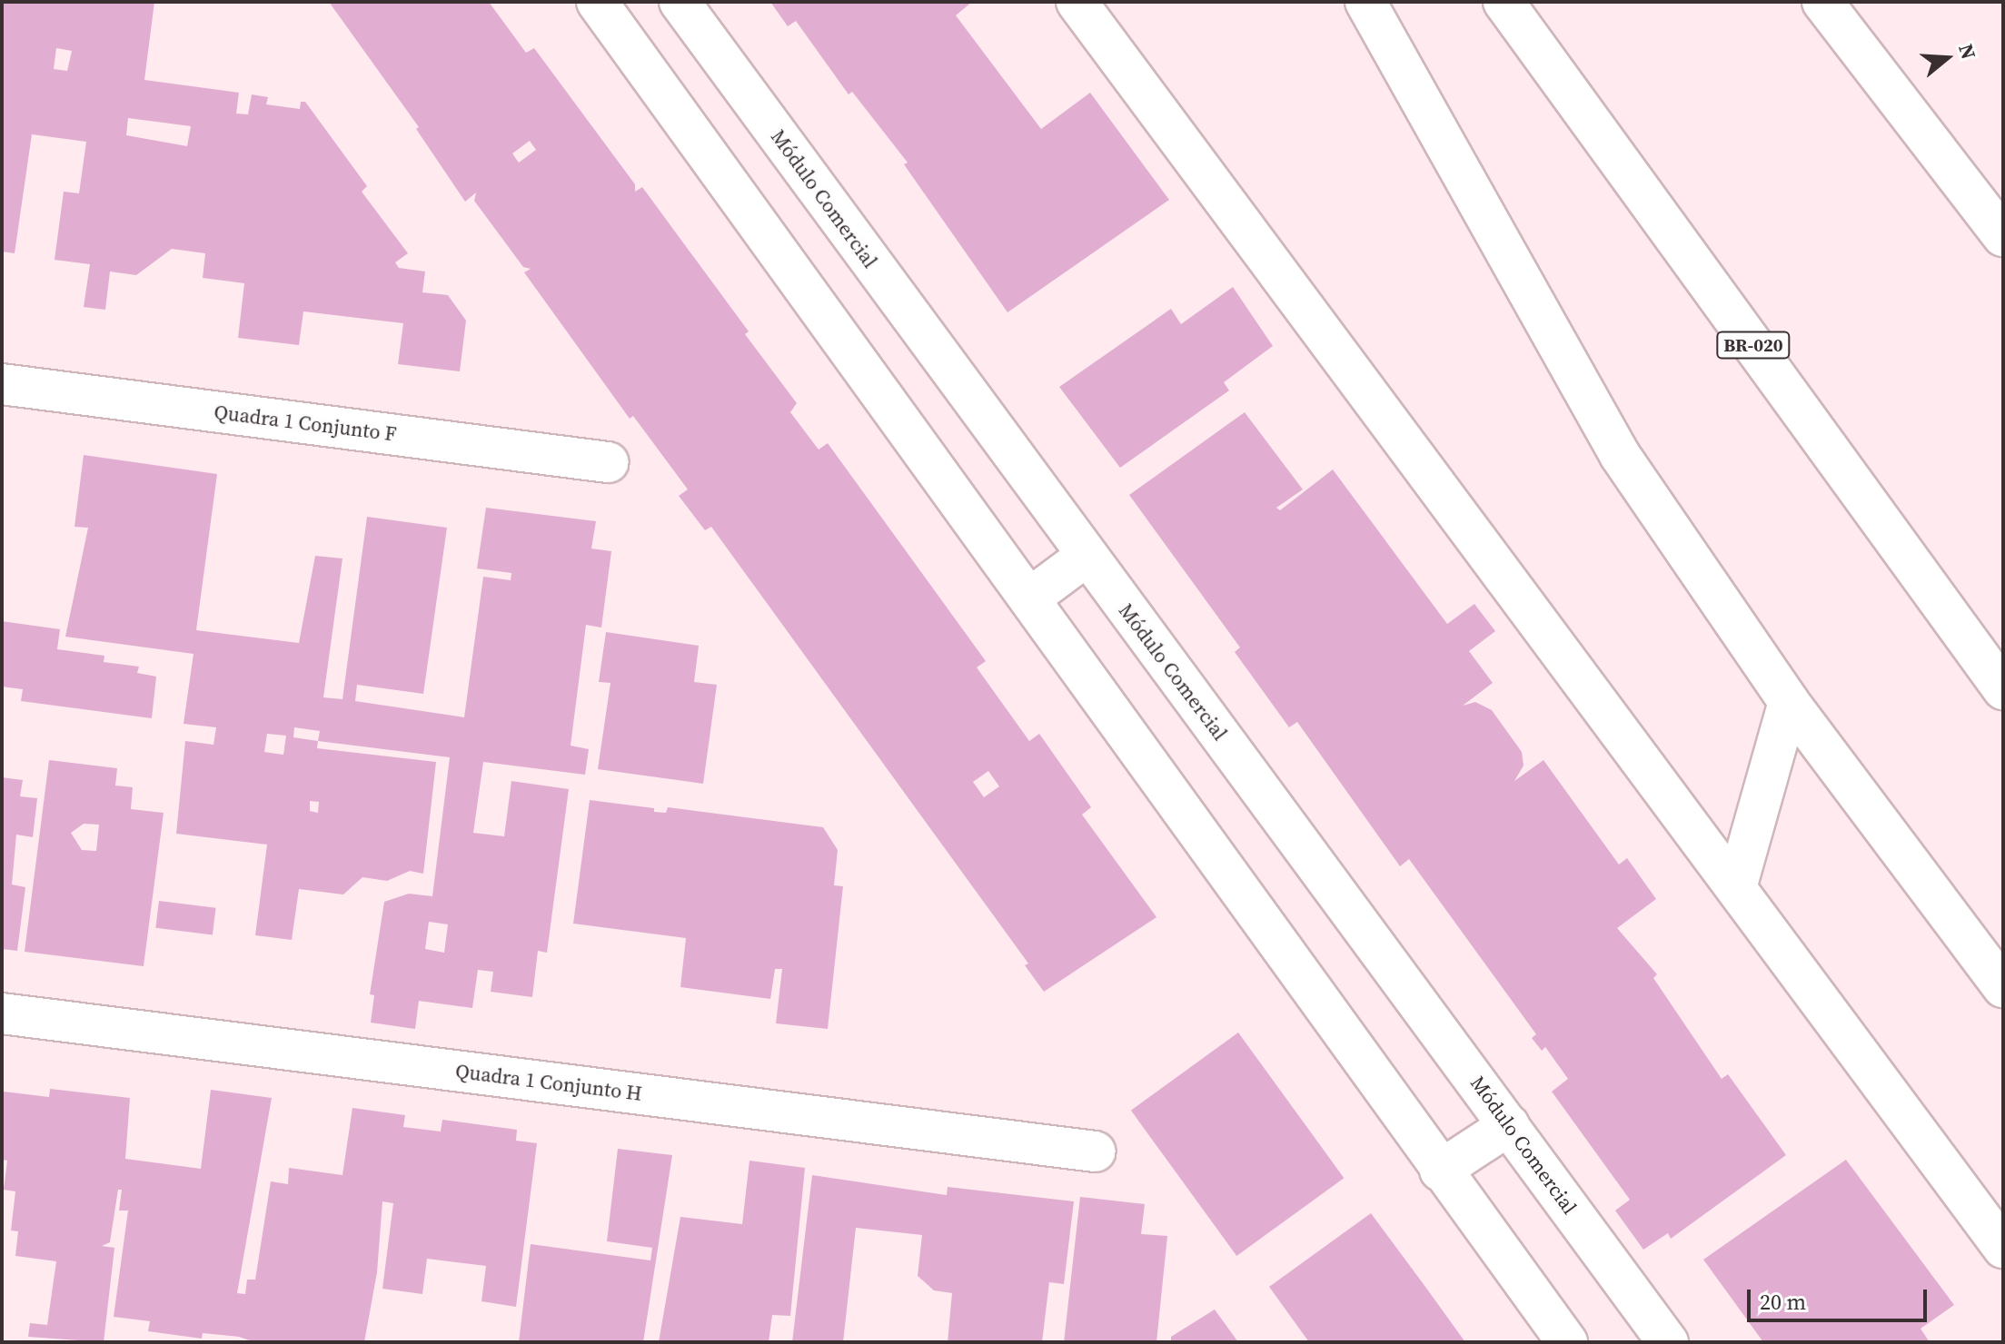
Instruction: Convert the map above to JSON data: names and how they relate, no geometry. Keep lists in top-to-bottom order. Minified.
{"streets":{"main road":["Módulo Comercial","BR-020","Quadra 1 Conjunto F","Quadra 1 Conjunto H"]},"scale_bar":"20 m","north":"right"}
